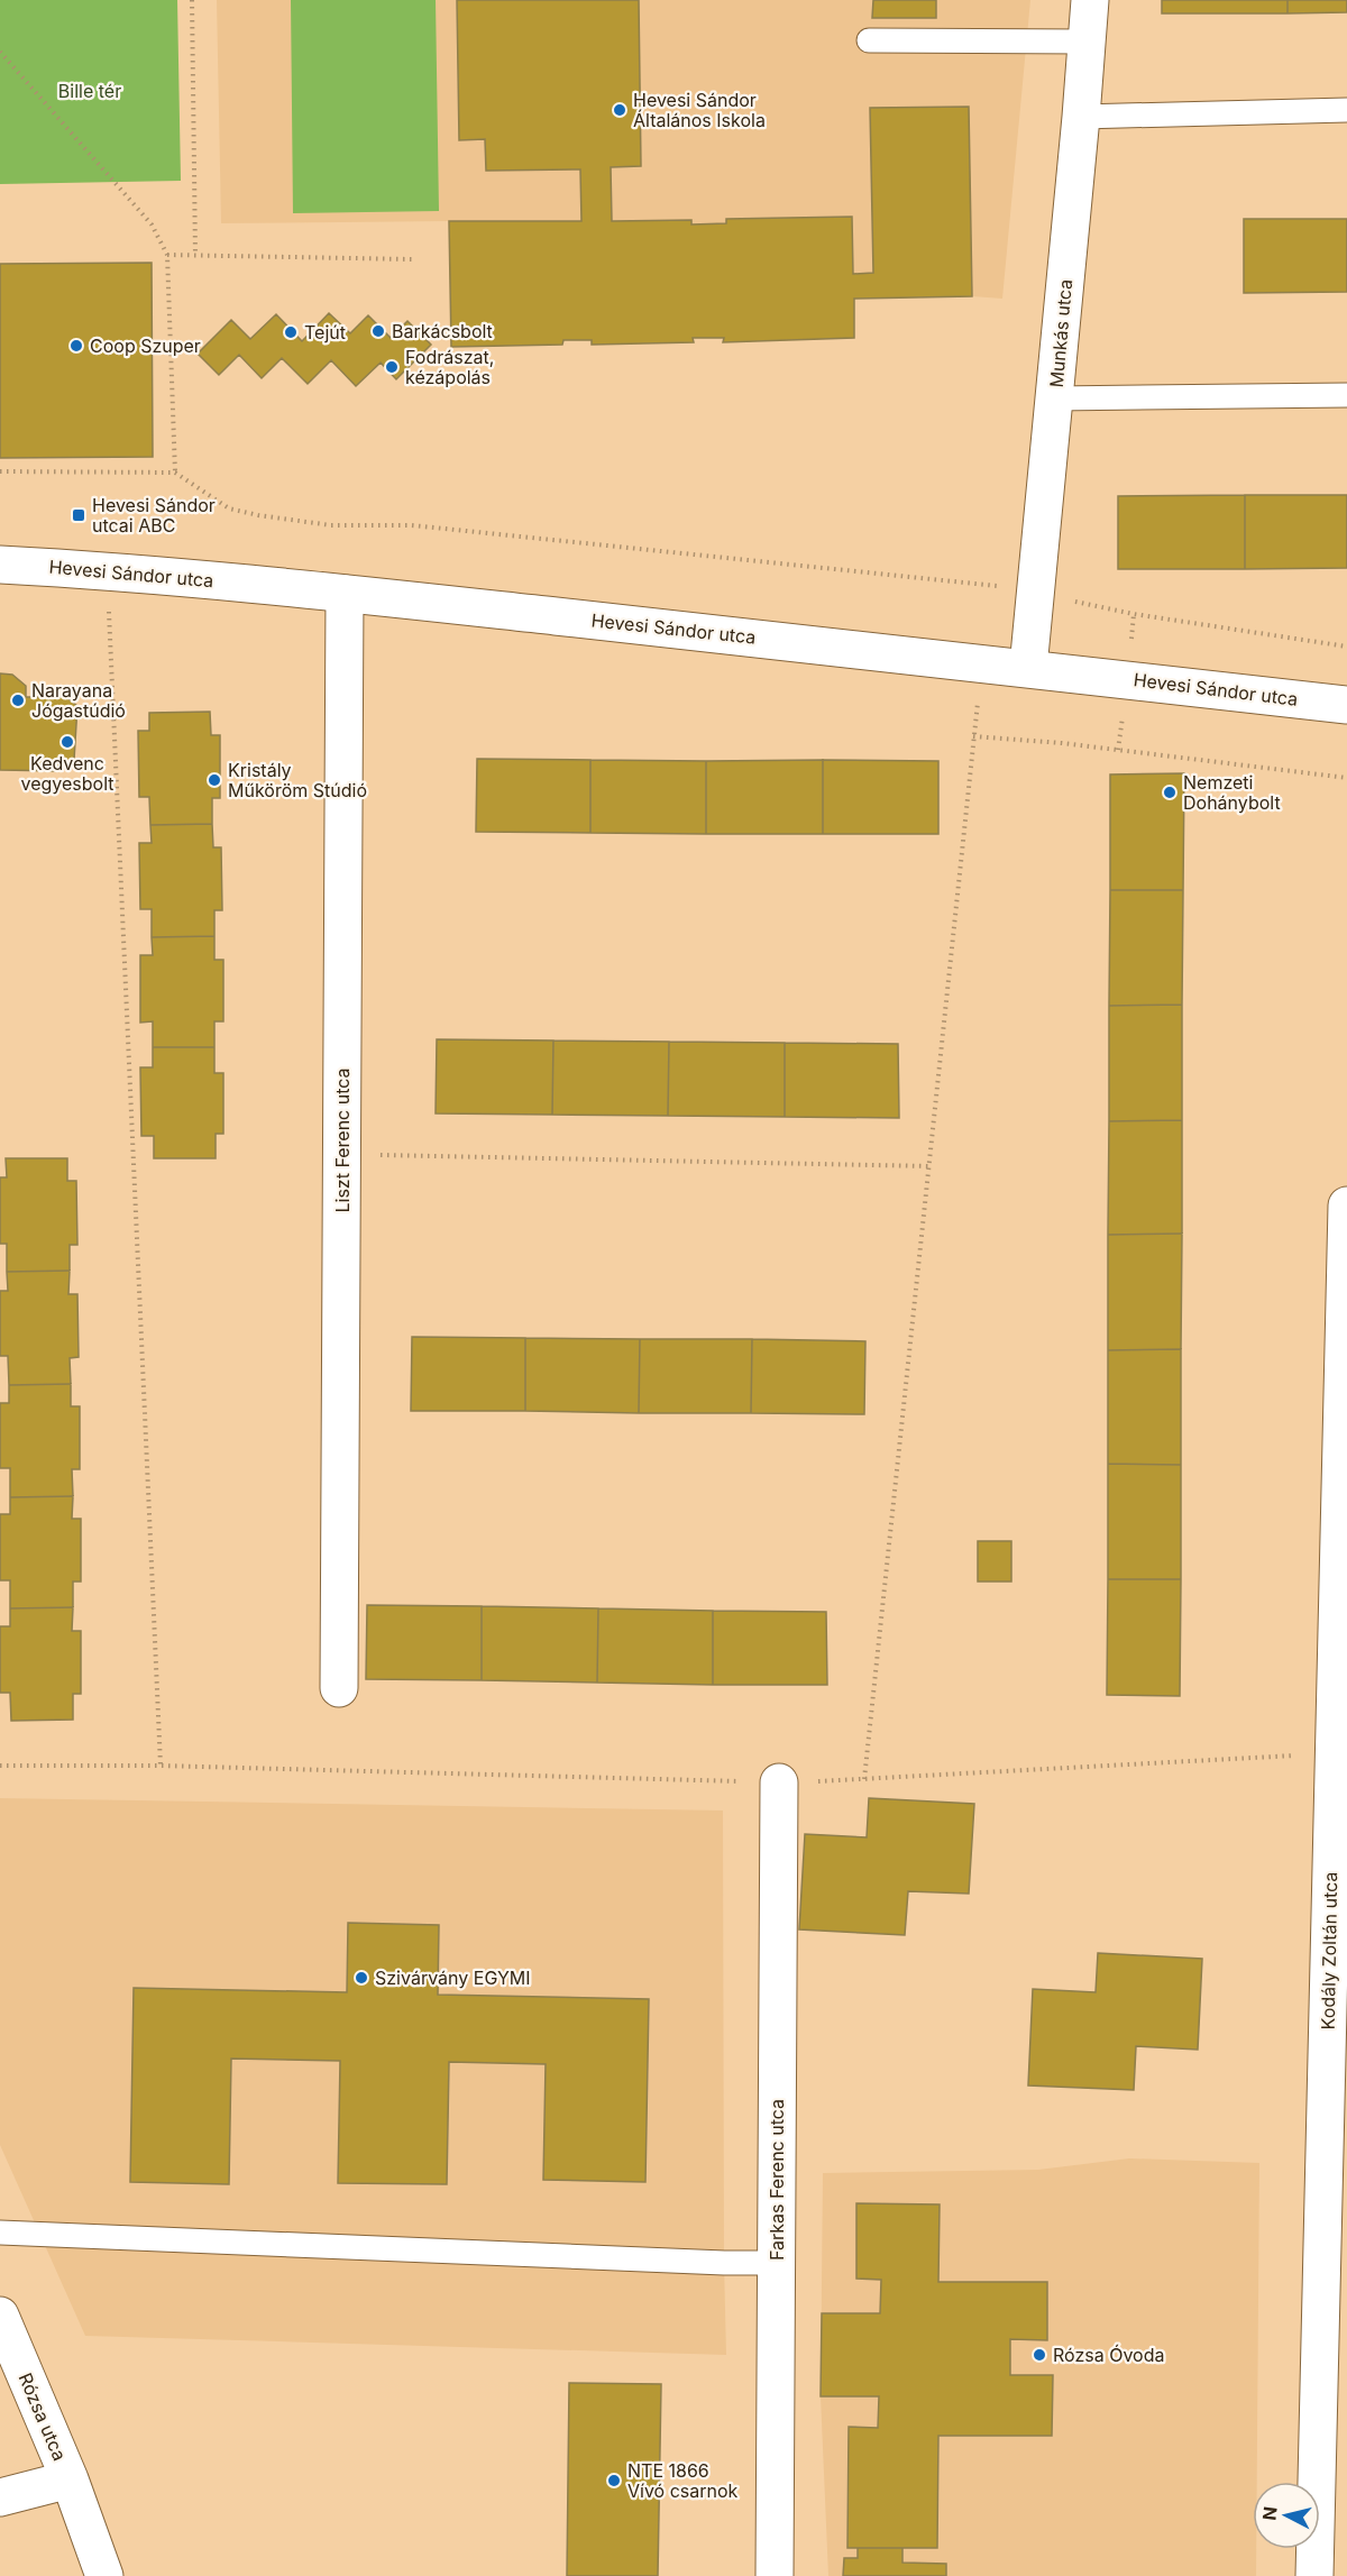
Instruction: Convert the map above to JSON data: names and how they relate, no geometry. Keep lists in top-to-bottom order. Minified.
{"streets":{"street":["Munkás utca","Hevesi Sándor utca","Liszt Ferenc utca","Kodály Zoltán utca","Farkas Ferenc utca","Rózsa utca"]},"crossings":[["Munkás utca","Hevesi Sándor utca"],["Hevesi Sándor utca","Liszt Ferenc utca"]],"parks":["Bille tér"],"places":{"other":["Hevesi Sándor Általános Iskola","Barkácsbolt","Tejút","Coop Szuper","Fodrászat, kézápolás","Narayana Jógastúdió","Kedvenc vegyesbolt","Kristály Műköröm Stúdió","Nemzeti Dohánybolt","Szivárvány EGYMI","Rózsa Óvoda","NTE 1866 Vívó csarnok"],"transit":["Hevesi Sándor utcai ABC"]},"north":"left"}
